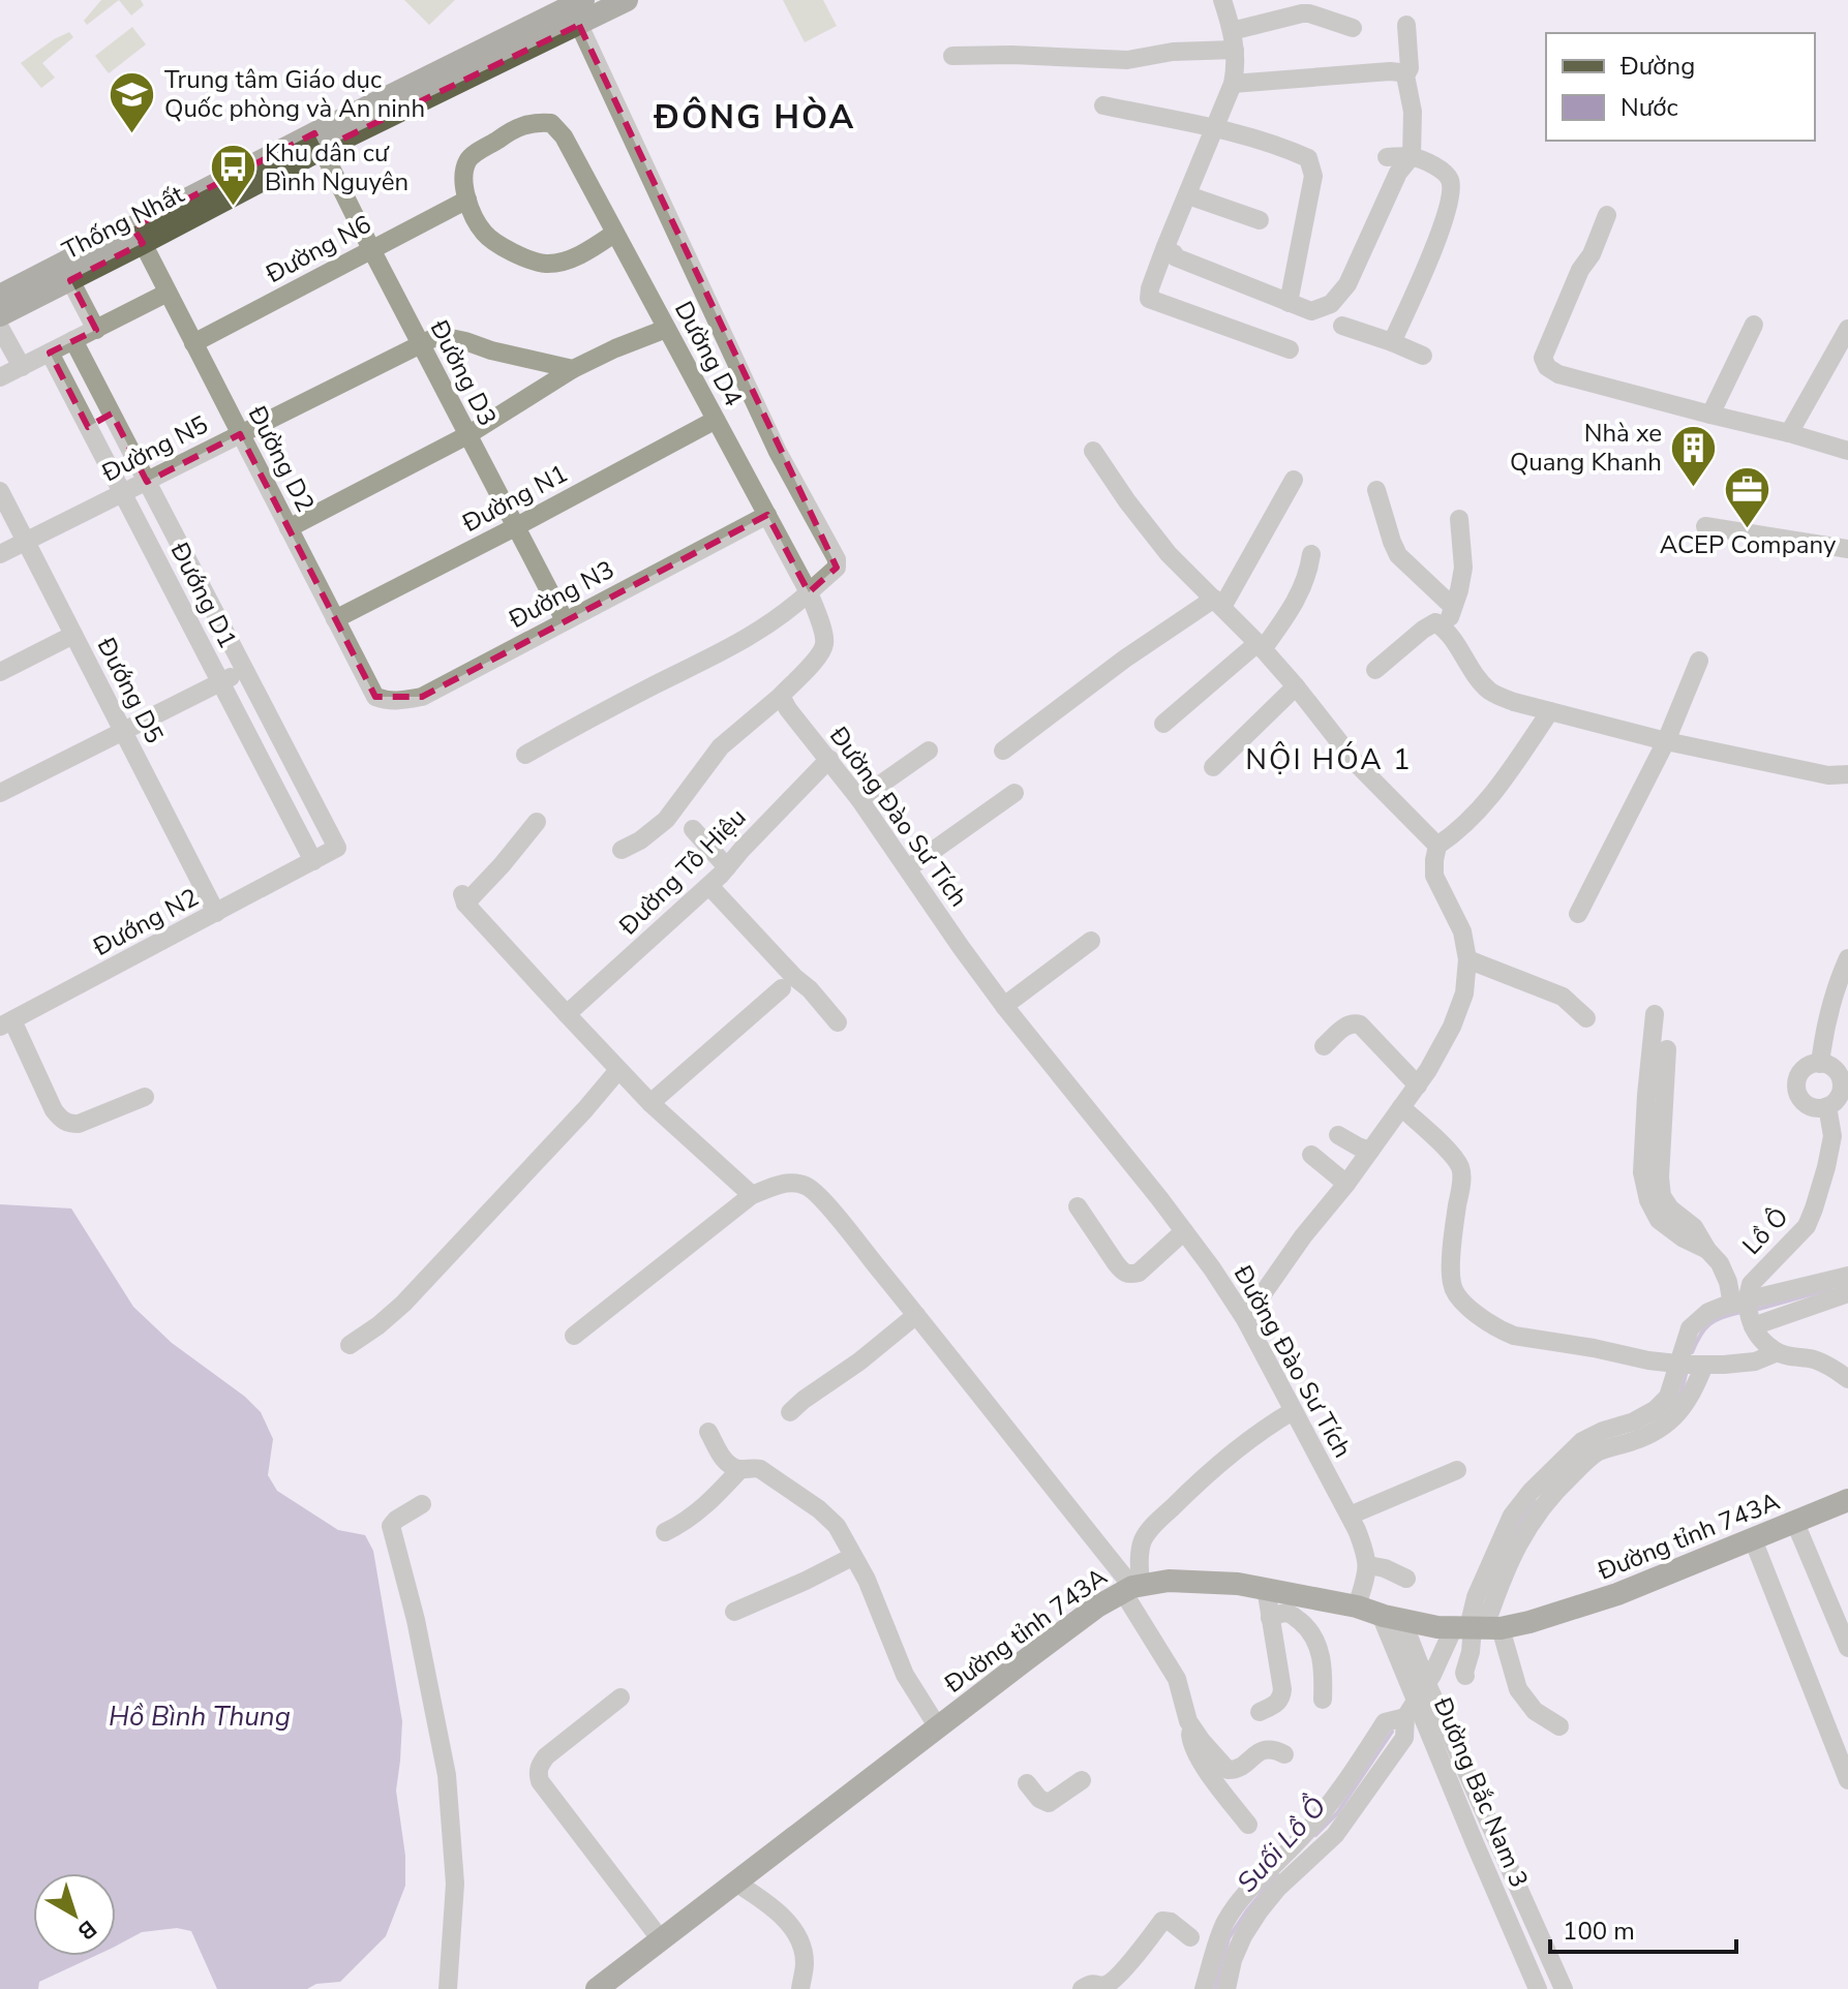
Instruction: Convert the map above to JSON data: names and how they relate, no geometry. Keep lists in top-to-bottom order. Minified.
{"streets":{"main road":["Thống Nhất","Đường tỉnh 743A"],"street":["Đường N6","Dường D4","Đường D3","Đường N5","Đường D2","Đường N1","Đường N3","Đướng D1","Đướng D5","Đường Đào Sư Tích","Đường Tô Hiệu","Đướng N2","Lồ Ô","Đường Bắc Nam 3"]},"crossings":[["Thống Nhất","Đường D3"],["Thống Nhất","Đường D2"],["Đường N6","Dường D4"],["Đường N6","Đường D3"],["Đường N6","Đường D2"],["Dường D4","Đường N1"],["Dường D4","Đường N3"],["Đường D3","Đường N5"],["Đường D3","Đường N1"],["Đường D3","Đường N3"],["Đường N5","Đường D2"],["Đường N5","Đướng D1"],["Đường N5","Đướng D5"],["Đường D2","Đường N1"],["Đường D2","Đường N3"],["Đướng D1","Đướng N2"],["Đướng D5","Đướng N2"],["Đường Đào Sư Tích","Đường Tô Hiệu"],["Đường tỉnh 743A","Đường Bắc Nam 3"]],"districts":["ĐÔNG HÒA","NỘI HÓA 1"],"water":["Hồ Bình Thung","Suối Lồ Ồ"],"places":{"school or university":["Trung tâm Giáo dục Quốc phòng và An ninh"],"bus stop":["Khu dân cư Bình Nguyên"],"building":["Nhà xe Quang Khanh"],"office":["ACEP Company"]},"legend":["Đường","Nước"],"scale_bar":"100 m","north":"bottom right"}
